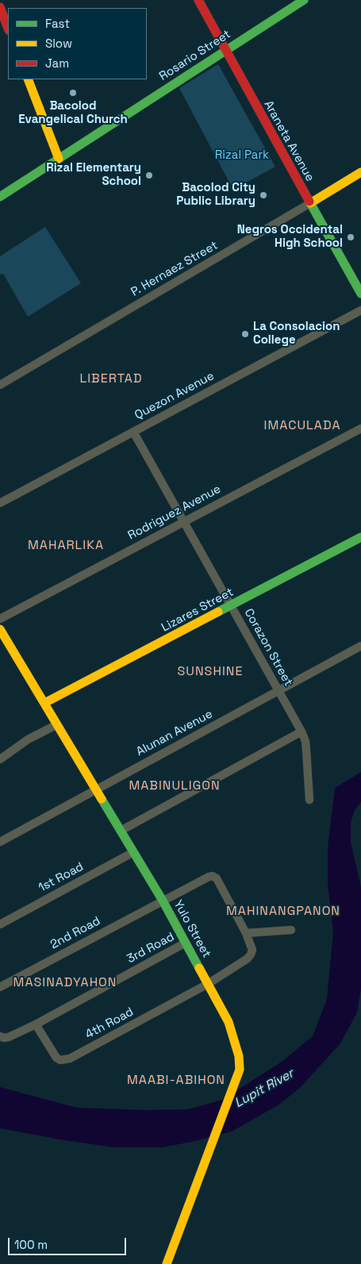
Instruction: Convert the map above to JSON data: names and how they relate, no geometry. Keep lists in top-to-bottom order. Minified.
{"streets":{"street":["Rosario Street","Araneta Avenue","P. Hernaez Street","Quezon Avenue","Rodriguez Avenue","Lizares Street","Corazon Street","Alunan Avenue","1st Road","Yulo Street","2nd Road","3rd Road","4th Road"]},"crossings":[["Rosario Street","Araneta Avenue"],["Araneta Avenue","P. Hernaez Street"],["Quezon Avenue","Corazon Street"],["Rodriguez Avenue","Corazon Street"],["Lizares Street","Corazon Street"],["Lizares Street","Yulo Street"],["Corazon Street","Alunan Avenue"],["Alunan Avenue","Yulo Street"],["1st Road","Yulo Street"],["Yulo Street","2nd Road"],["Yulo Street","3rd Road"],["Yulo Street","4th Road"],["2nd Road","4th Road"],["3rd Road","4th Road"]],"districts":["LIBERTAD","IMACULADA","MAHARLIKA","SUNSHINE","MABINULIGON","MAHINANGPANON","MASINADYAHON","MAABI-ABIHON"],"water":["Lupit River"],"parks":["Rizal Park"],"places":["Bacolod Evangelical Church","Rizal Elementary School","Bacolod City Public Library","Negros Occidental High School","La Consolacion College"],"legend":["Fast","Slow","Jam"],"scale_bar":"100 m"}
